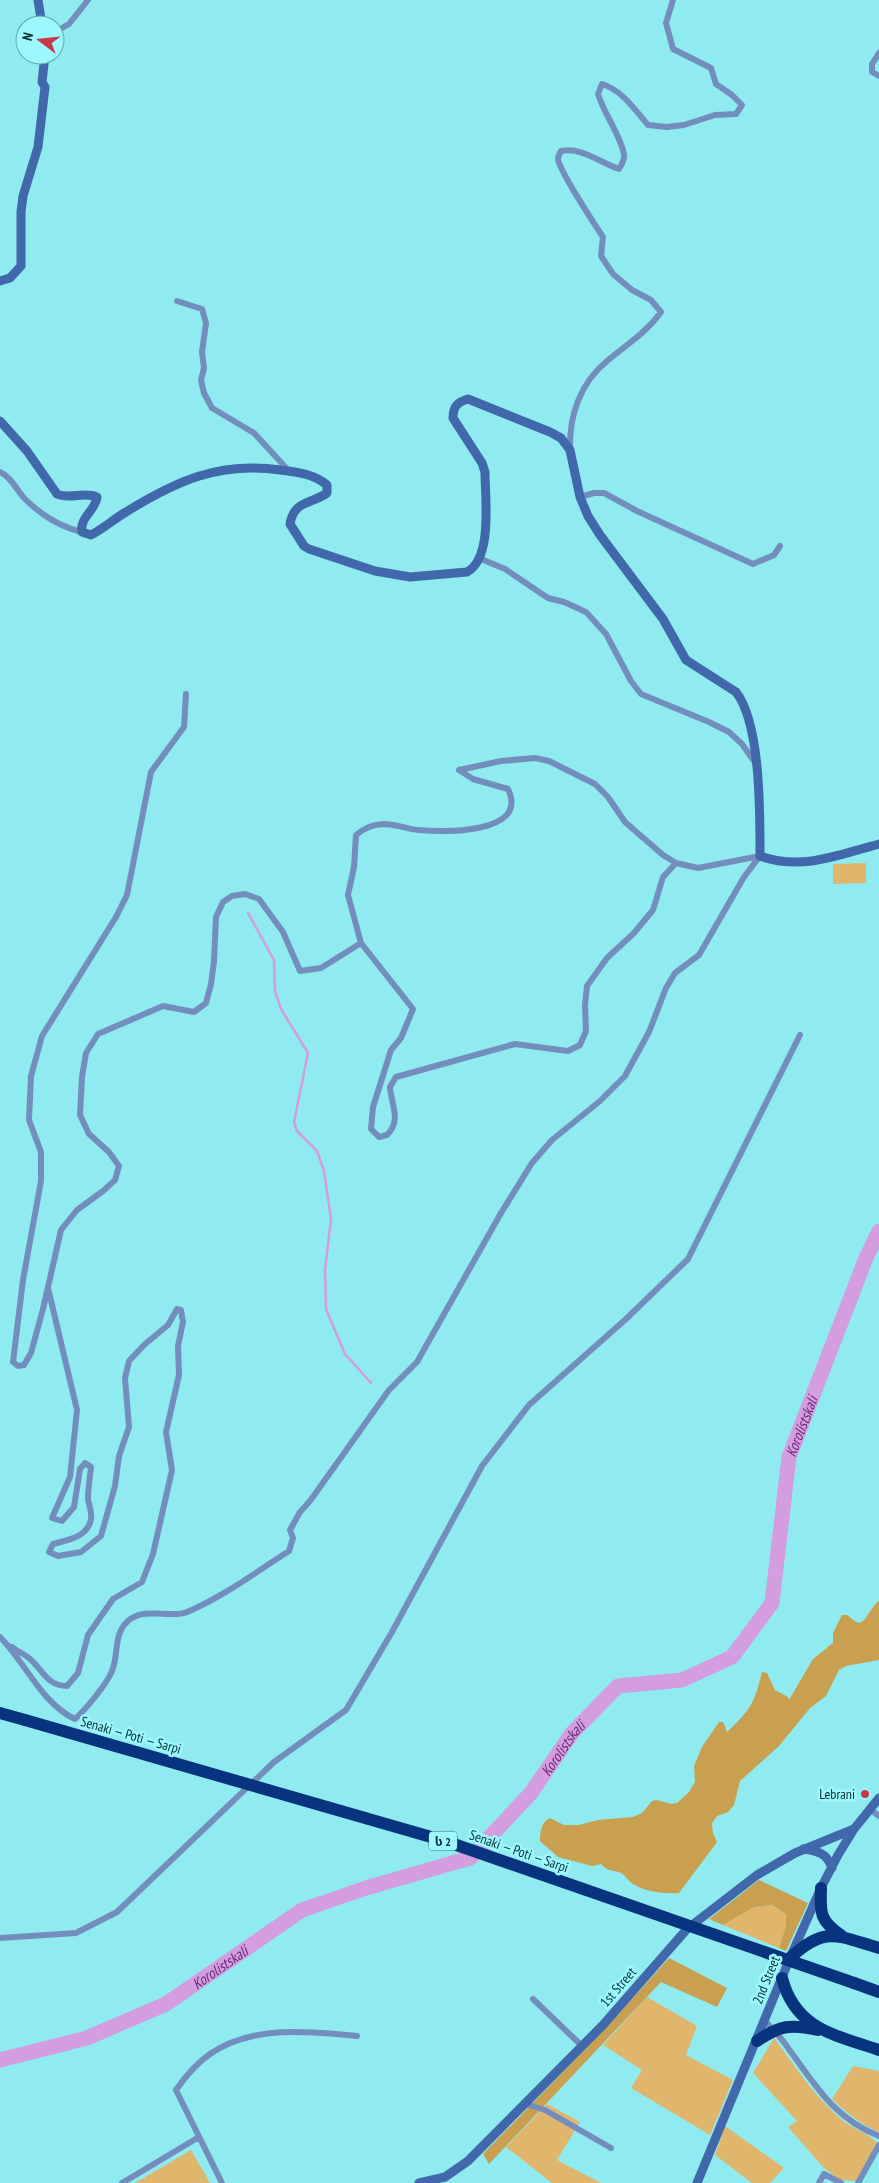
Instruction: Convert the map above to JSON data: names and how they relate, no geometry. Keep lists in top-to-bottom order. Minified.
{"streets":{"highway":["Senaki — Poti — Sarpi","ს 2"],"street":["2nd Street","1st Street"]},"crossings":[["2nd Street","1st Street"]],"water":["Korolistskali"],"places":["Lebrani"],"north":"left"}
